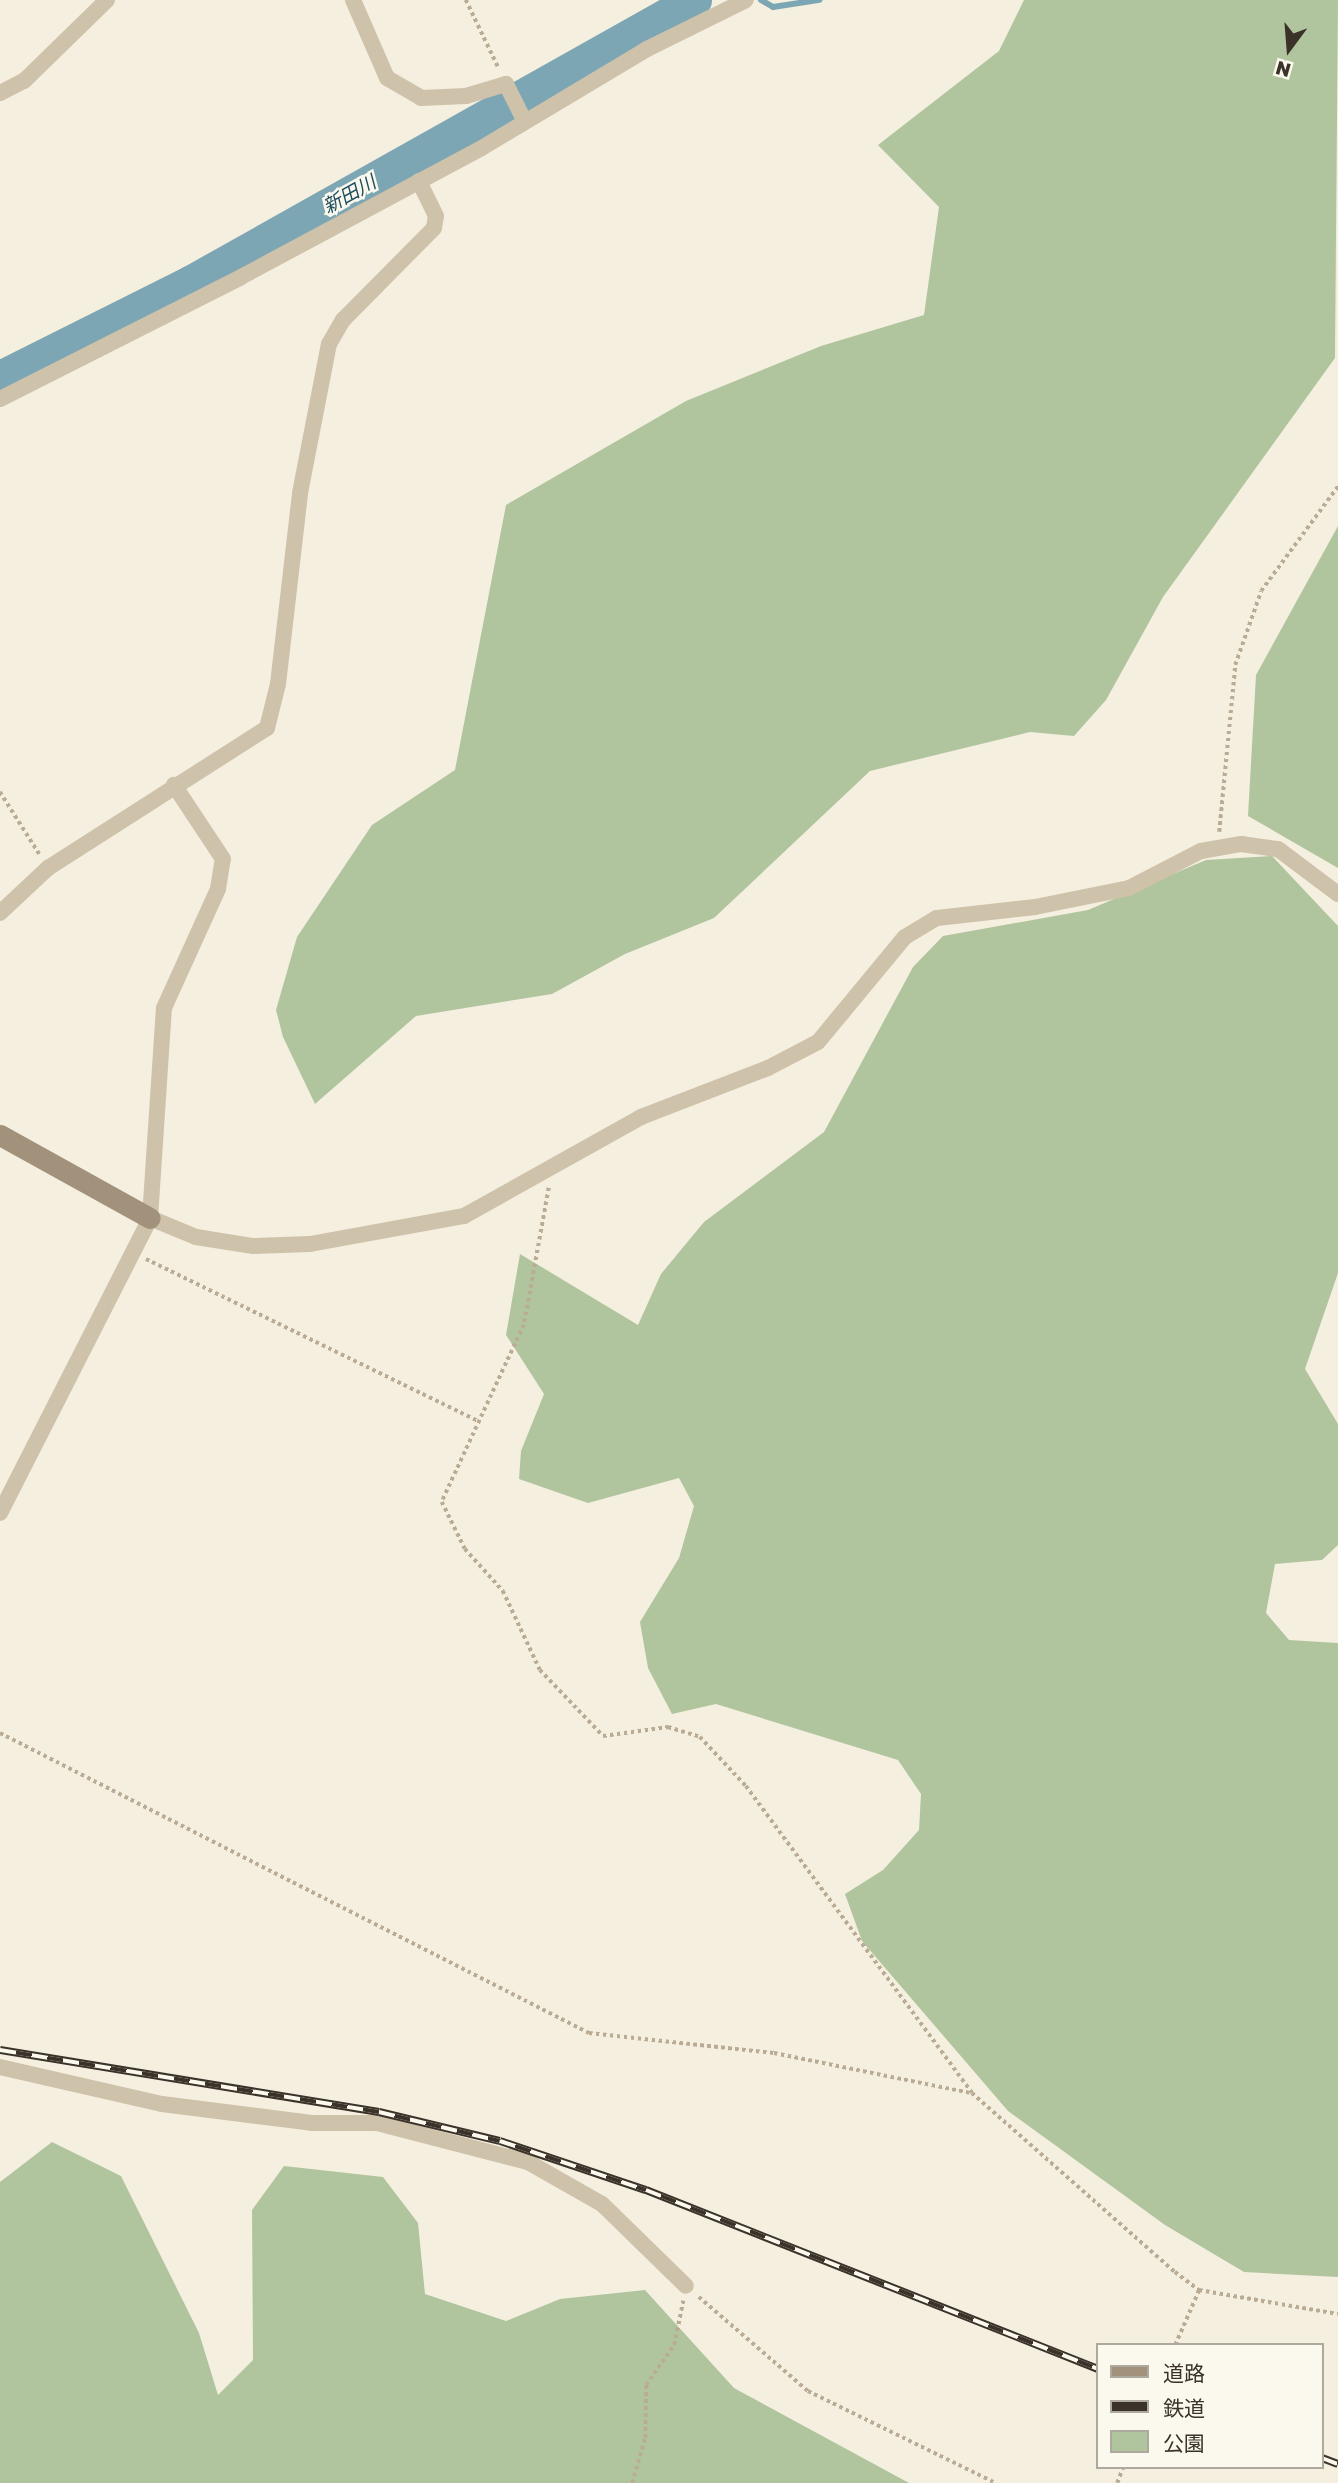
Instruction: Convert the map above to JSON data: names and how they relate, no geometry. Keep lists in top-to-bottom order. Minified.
{"water":["新田川"],"legend":["道路","鉄道","公園"],"north":"bottom"}
